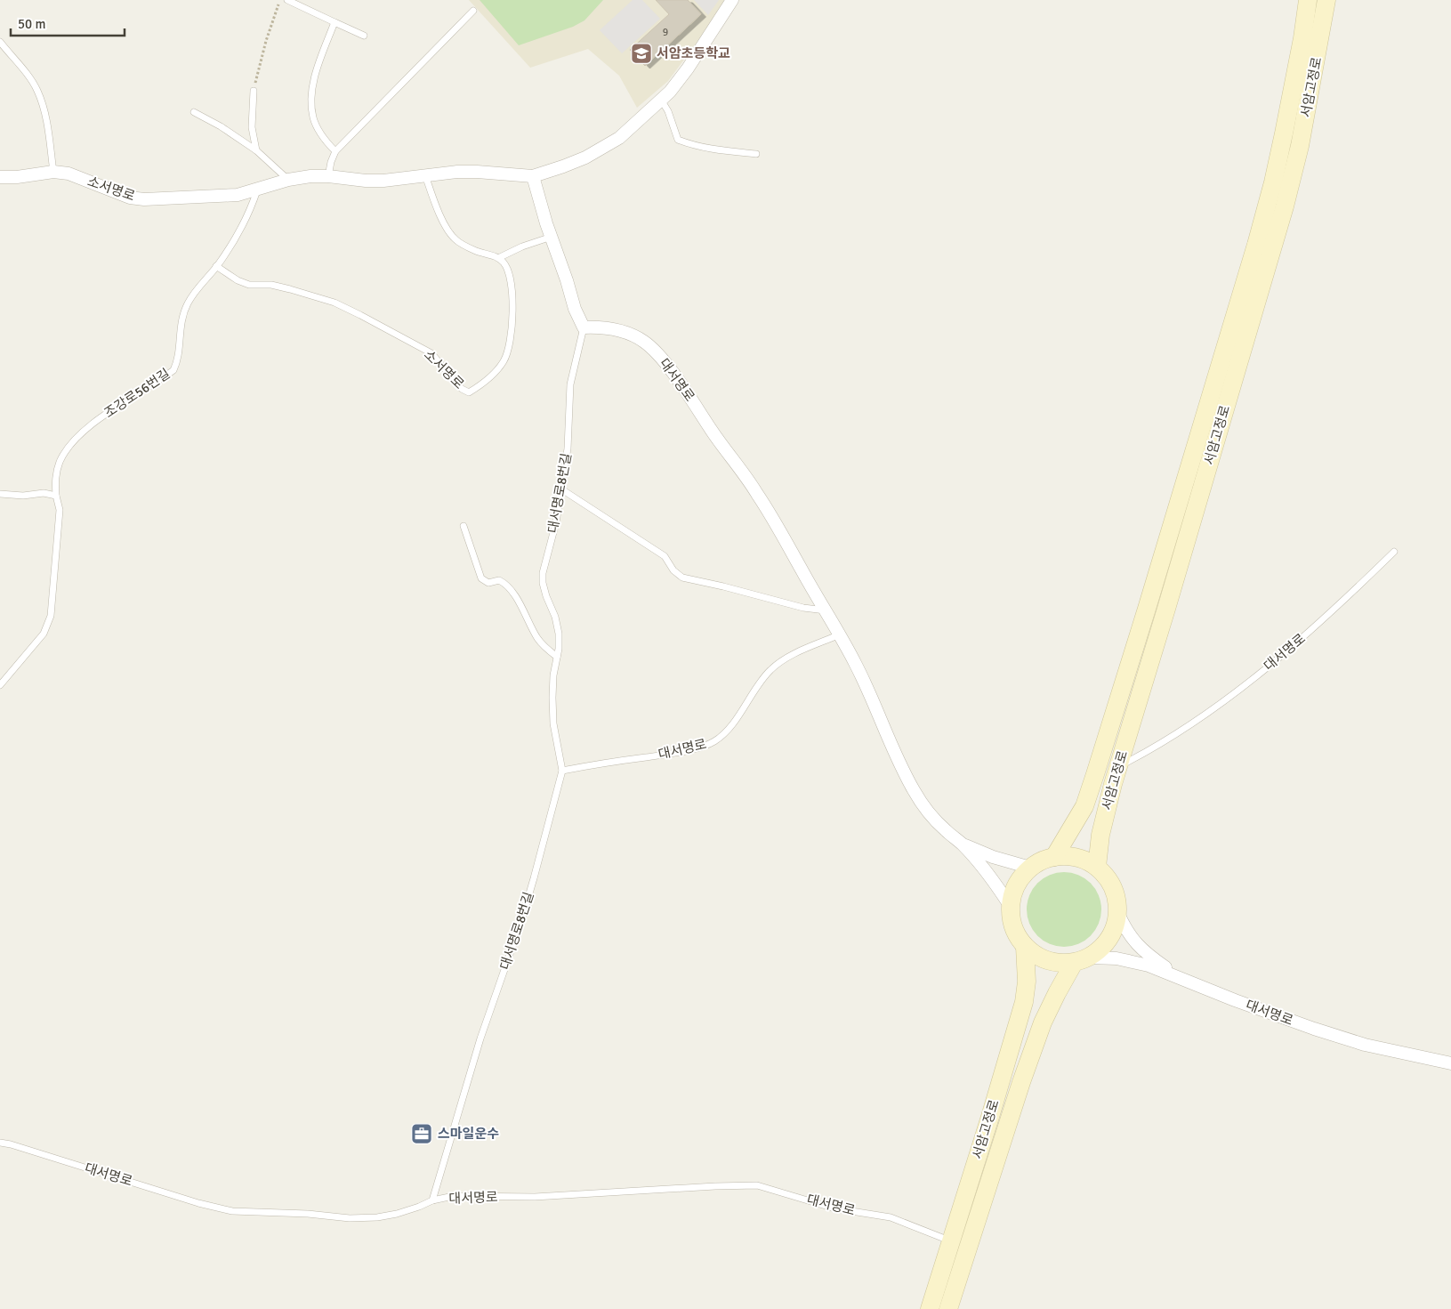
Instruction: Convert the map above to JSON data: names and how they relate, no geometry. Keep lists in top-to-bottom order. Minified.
{"streets":{"main road":["서암고정로"],"street":["소서명로","대서명로"],"lane":["조강로56번길","대서명로8번길"]},"crossings":[["서암고정로","대서명로"],["소서명로","조강로56번길"],["대서명로","대서명로8번길"]],"places":{"school or university":["서암초등학교"],"office":["스마일운수"]},"house_numbers":["9"],"scale_bar":"50 m"}
